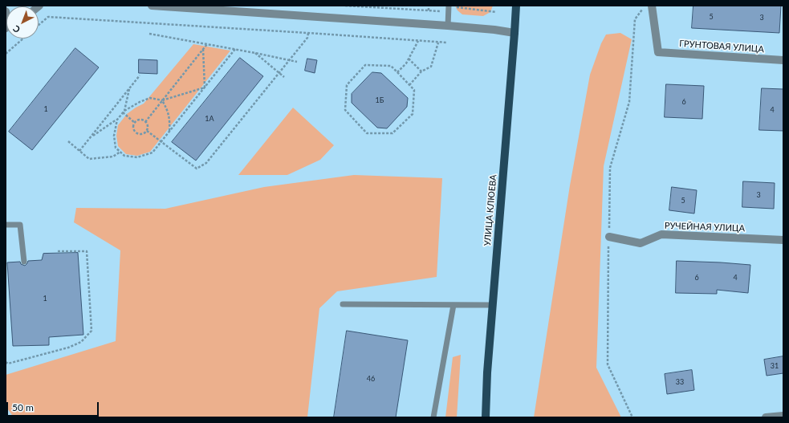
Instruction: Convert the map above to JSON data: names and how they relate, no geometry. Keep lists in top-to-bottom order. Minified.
{"streets":{"main road":["УЛИЦА КЛЮЕВА"],"street":["ГРУНТОВАЯ УЛИЦА","РУЧЕЙНАЯ УЛИЦА"]},"house_numbers":["5","3","1Б","6","1","4","1А","3","5","6","4","1","31","46","33"],"scale_bar":"50 m","north":"bottom left"}
